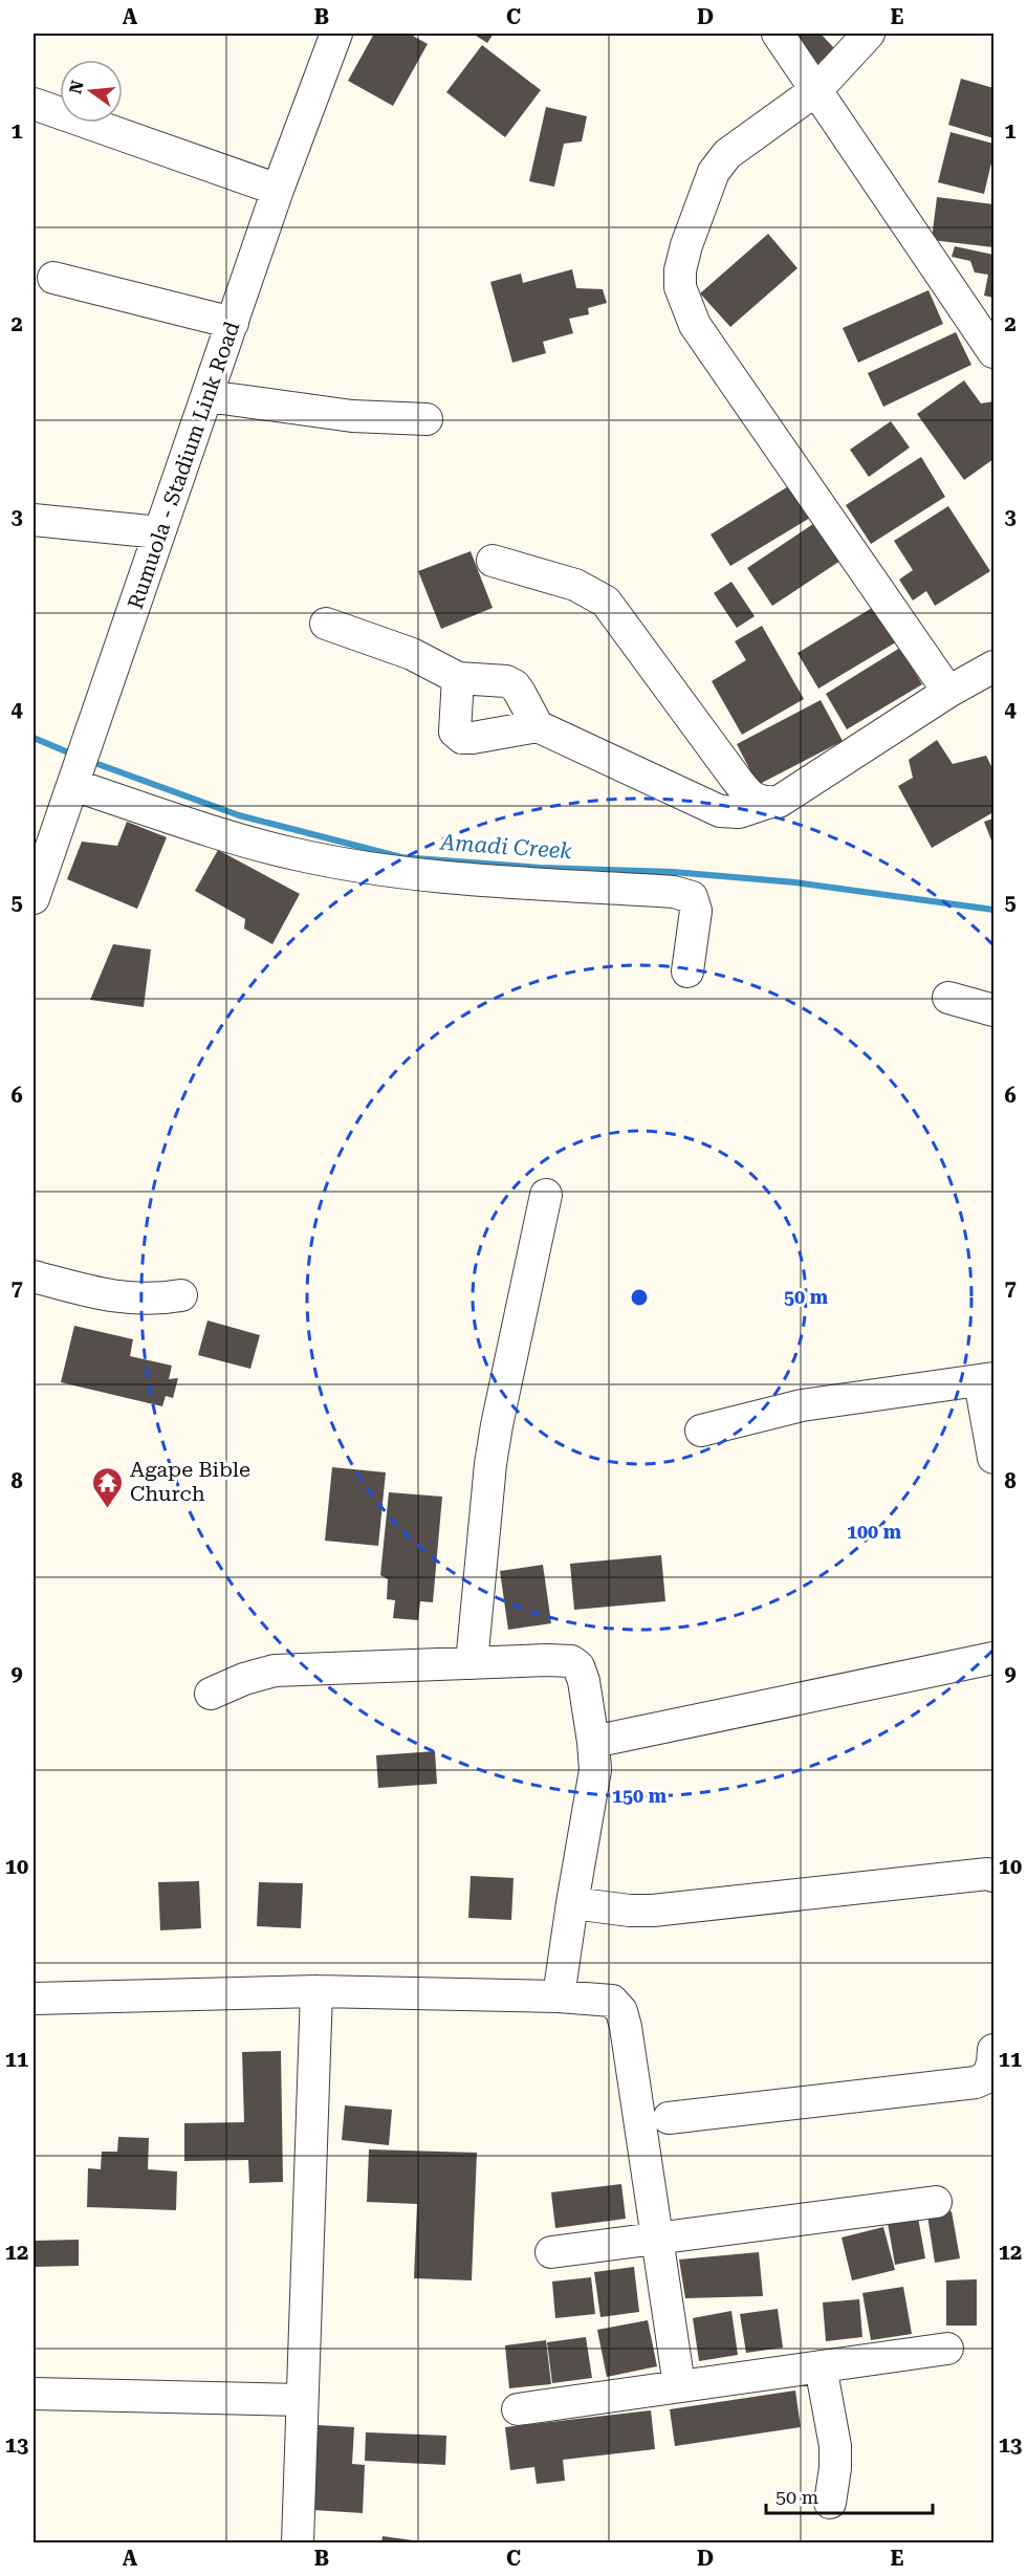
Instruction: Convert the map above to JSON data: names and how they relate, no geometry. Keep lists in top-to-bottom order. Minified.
{"streets":{"street":["Rumuola - Stadium Link Road"]},"water":["Amadi Creek"],"places":{"temple":["Agape Bible Church"]},"scale_bar":"50 m","north":"left","grid":{"columns":["A","B","C","D","E"],"rows":["1","2","3","4","5","6","7","8","9","10","11","12","13"]},"rings":["50 m","100 m","150 m"]}
